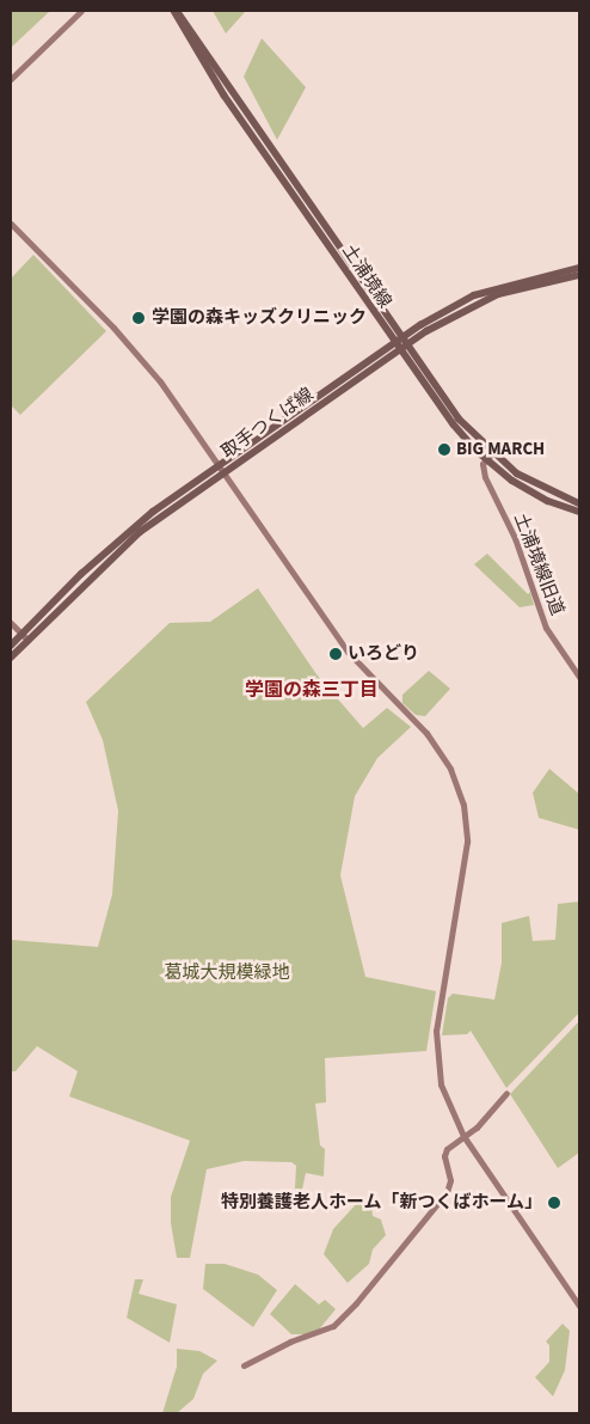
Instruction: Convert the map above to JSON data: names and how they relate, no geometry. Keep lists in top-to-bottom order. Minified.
{"streets":{"main road":["土浦境線","取手つくば線"],"street":["土浦境線旧道"]},"crossings":[["土浦境線","取手つくば線"],["土浦境線","土浦境線旧道"]],"districts":["学園の森三丁目"],"parks":["葛城大規模緑地"],"places":["学園の森キッズクリニック","BIG MARCH","いろどり","特別養護老人ホーム「新つくばホーム」"]}
